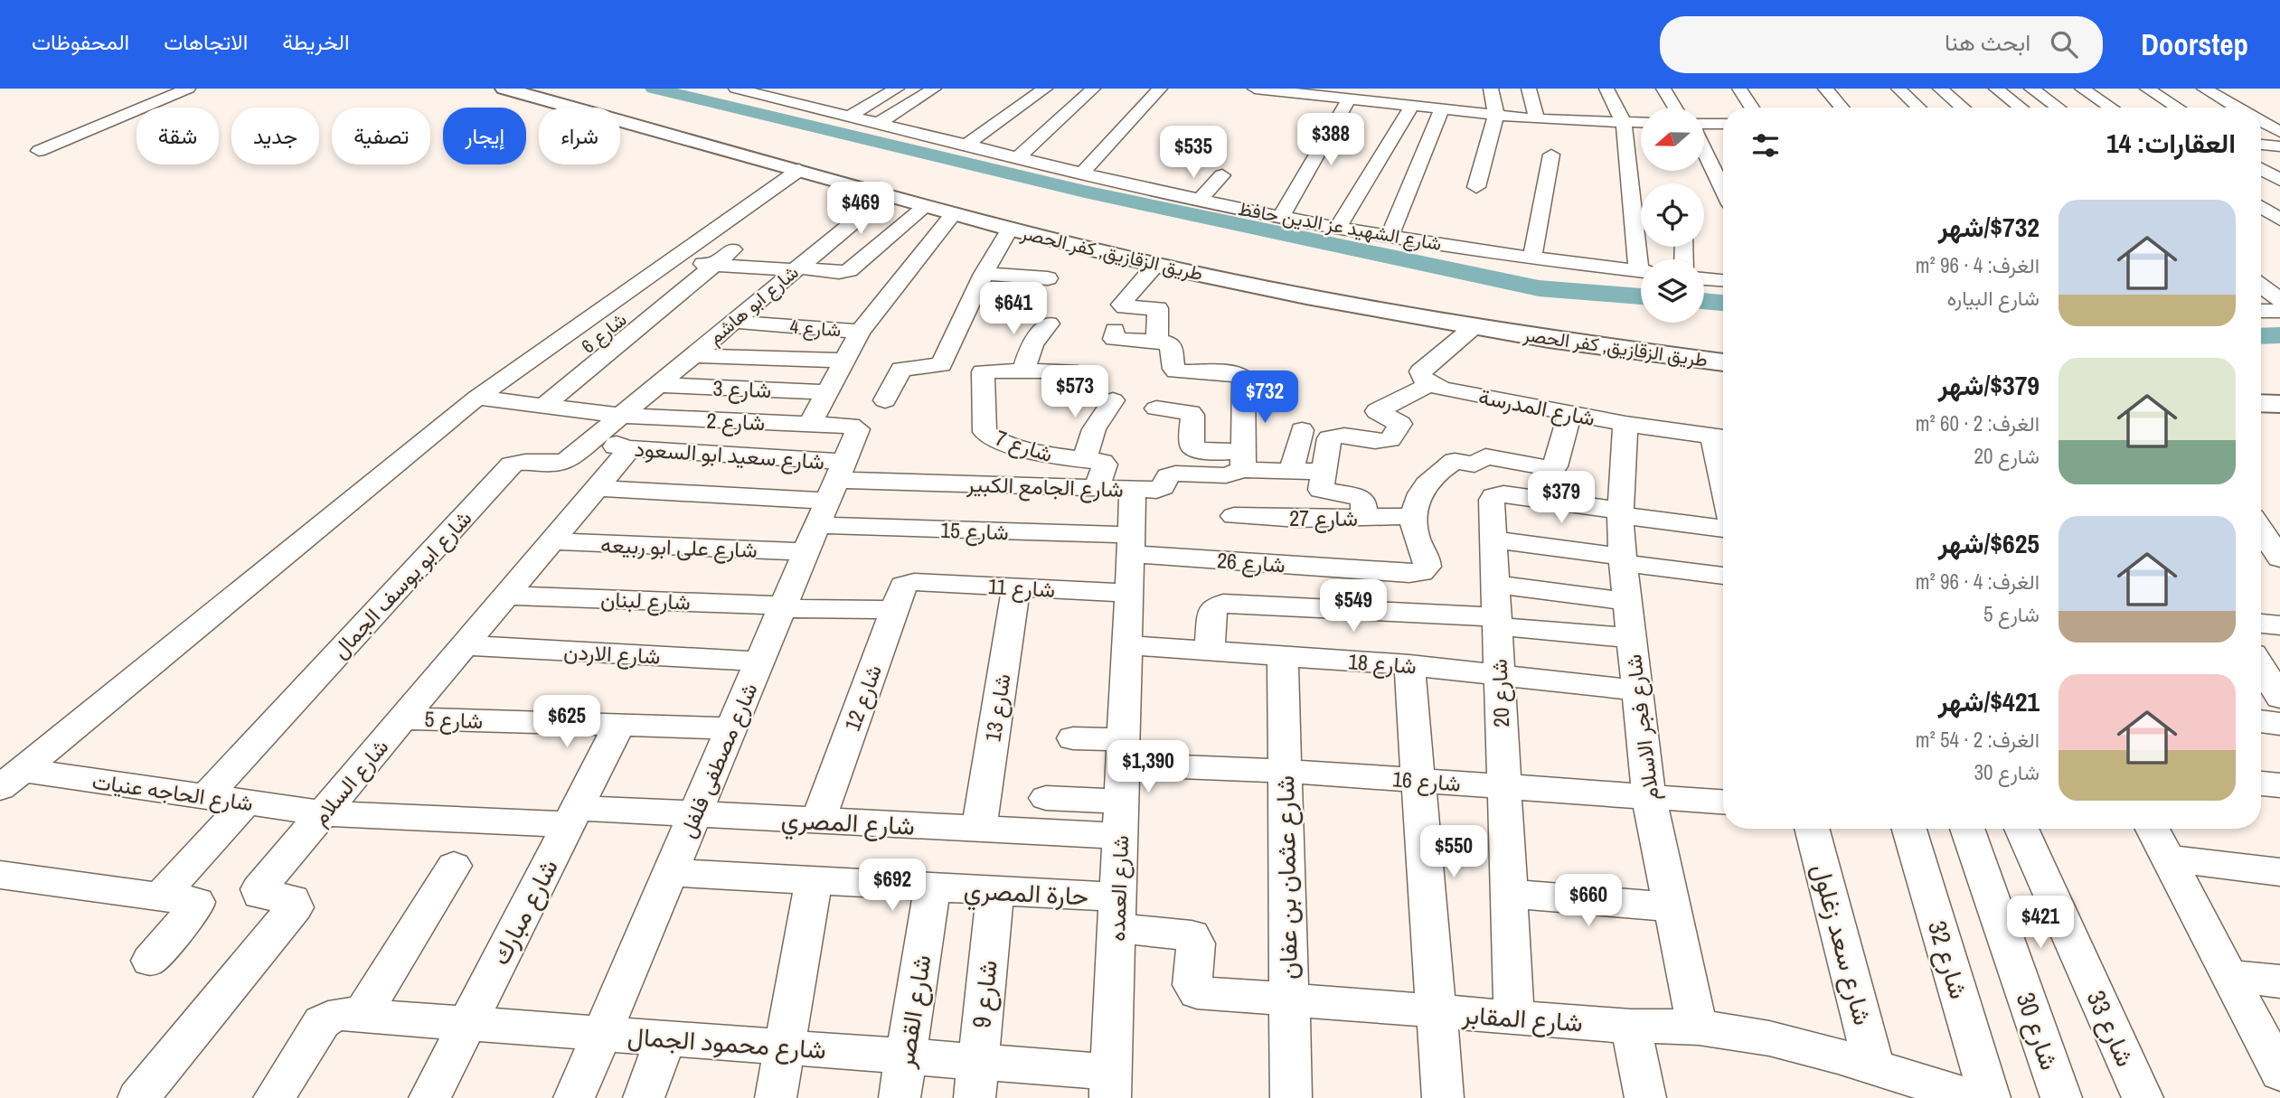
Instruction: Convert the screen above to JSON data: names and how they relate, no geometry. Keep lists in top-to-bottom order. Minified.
{"streets":{"main road":["طريق الزقازيق, كفر الحصر"],"street":["شارع الشهيد عز الدين حافظ","شارع ابو هاشم","شارع 4","شارع 6","شارع 3","شارع المدرسة","شارع 2","شارع 7","شارع سعيد ابو السعود","شارع الجامع الكبير","شارع 27","شارع 15","شارع على ابو ربيعه","شارع 26","شارع ابو يوسف الجمال","شارع 11","شارع لبنان","شارع الاردن","شارع 18","شارع 20","شارع 12","شارع 13","شارع 5","شارع فجر الاسلام","شارع مصطفى فلفل","شارع 16","شارع السلام","شارع الحاجه عنيات","شارع المصري","شارع عثمان بن عفان","شارع العمده","حارة المصري","شارع مبارك","شارع سعد زغلول","شارع 32","شارع 9","شارع القصر","شارع المقابر","شارع 33","شارع 30","شارع محمود الجمال"]},"crossings":[["طريق الزقازيق, كفر الحصر","شارع ابو هاشم"],["شارع ابو هاشم","شارع 4"],["شارع ابو هاشم","شارع 3"],["شارع ابو هاشم","شارع 2"],["شارع ابو هاشم","شارع سعيد ابو السعود"],["شارع ابو هاشم","شارع ابو يوسف الجمال"],["شارع 6","شارع 2"],["شارع المدرسة","شارع فجر الاسلام"],["شارع 2","شارع سعيد ابو السعود"],["شارع 2","شارع ابو يوسف الجمال"],["شارع 2","شارع مصطفى فلفل"],["شارع 7","شارع الجامع الكبير"],["شارع سعيد ابو السعود","شارع الجامع الكبير"],["شارع سعيد ابو السعود","شارع 15"],["شارع سعيد ابو السعود","شارع على ابو ربيعه"],["شارع سعيد ابو السعود","شارع ابو يوسف الجمال"],["شارع سعيد ابو السعود","شارع مصطفى فلفل"],["شارع سعيد ابو السعود","شارع السلام"],["شارع الجامع الكبير","شارع 15"],["شارع الجامع الكبير","شارع على ابو ربيعه"],["شارع الجامع الكبير","شارع مصطفى فلفل"],["شارع الجامع الكبير","شارع العمده"],["شارع 27","شارع 26"],["شارع 15","شارع على ابو ربيعه"],["شارع 15","شارع 26"],["شارع 15","شارع مصطفى فلفل"],["شارع 15","شارع العمده"],["شارع على ابو ربيعه","شارع مصطفى فلفل"],["شارع على ابو ربيعه","شارع السلام"],["شارع 26","شارع العمده"],["شارع ابو يوسف الجمال","شارع الحاجه عنيات"],["شارع 11","شارع 12"],["شارع 11","شارع 13"],["شارع 11","شارع العمده"],["شارع لبنان","شارع 12"],["شارع لبنان","شارع مصطفى فلفل"],["شارع لبنان","شارع السلام"],["شارع الاردن","شارع مصطفى فلفل"],["شارع الاردن","شارع السلام"],["شارع 18","شارع 20"],["شارع 18","شارع فجر الاسلام"],["شارع 18","شارع عثمان بن عفان"],["شارع 18","شارع العمده"],["شارع 20","شارع فجر الاسلام"],["شارع 20","شارع 16"],["شارع 20","شارع المقابر"],["شارع 12","شارع المصري"],["شارع 13","شارع المصري"],["شارع 5","شارع مصطفى فلفل"],["شارع 5","شارع السلام"],["شارع 5","شارع مبارك"],["شارع فجر الاسلام","شارع 16"],["شارع فجر الاسلام","شارع المقابر"],["شارع مصطفى فلفل","شارع المصري"],["شارع مصطفى فلفل","حارة المصري"],["شارع مصطفى فلفل","شارع محمود الجمال"],["شارع 16","شارع عثمان بن عفان"],["شارع 16","شارع العمده"],["شارع السلام","شارع الحاجه عنيات"],["شارع السلام","شارع المصري"],["شارع الحاجه عنيات","شارع المصري"],["شارع المصري","شارع العمده"],["شارع المصري","شارع مبارك"],["شارع عثمان بن عفان","شارع المقابر"],["شارع العمده","حارة المصري"],["شارع العمده","شارع المقابر"],["شارع العمده","شارع محمود الجمال"],["حارة المصري","شارع 9"],["حارة المصري","شارع القصر"],["حارة المصري","شارع المقابر"],["شارع مبارك","شارع محمود الجمال"],["شارع سعد زغلول","شارع المقابر"],["شارع 9","شارع محمود الجمال"],["شارع القصر","شارع محمود الجمال"]],"north":"left","page":{"header":"Doorstep","search":"ابحث هنا","nav":["الخريطة","الاتجاهات","المحفوظات"],"chip":["شراء","إيجار","تصفية","جديد","شقة"],"heading":"العقارات: 14","price":["$388","$535","$469","$641","$573","$732","$379","$549","$625","$1,390","$550","$692","$660","$421"],"list":[{"name":"$732/شهر","note":"الغرف: 4 · 96 m² · شارع البياره"},{"name":"$379/شهر","note":"الغرف: 2 · 60 m² · شارع 20"},{"name":"$625/شهر","note":"الغرف: 4 · 96 m² · شارع 5"},{"name":"$421/شهر","note":"الغرف: 2 · 54 m² · شارع 30"}]}}
